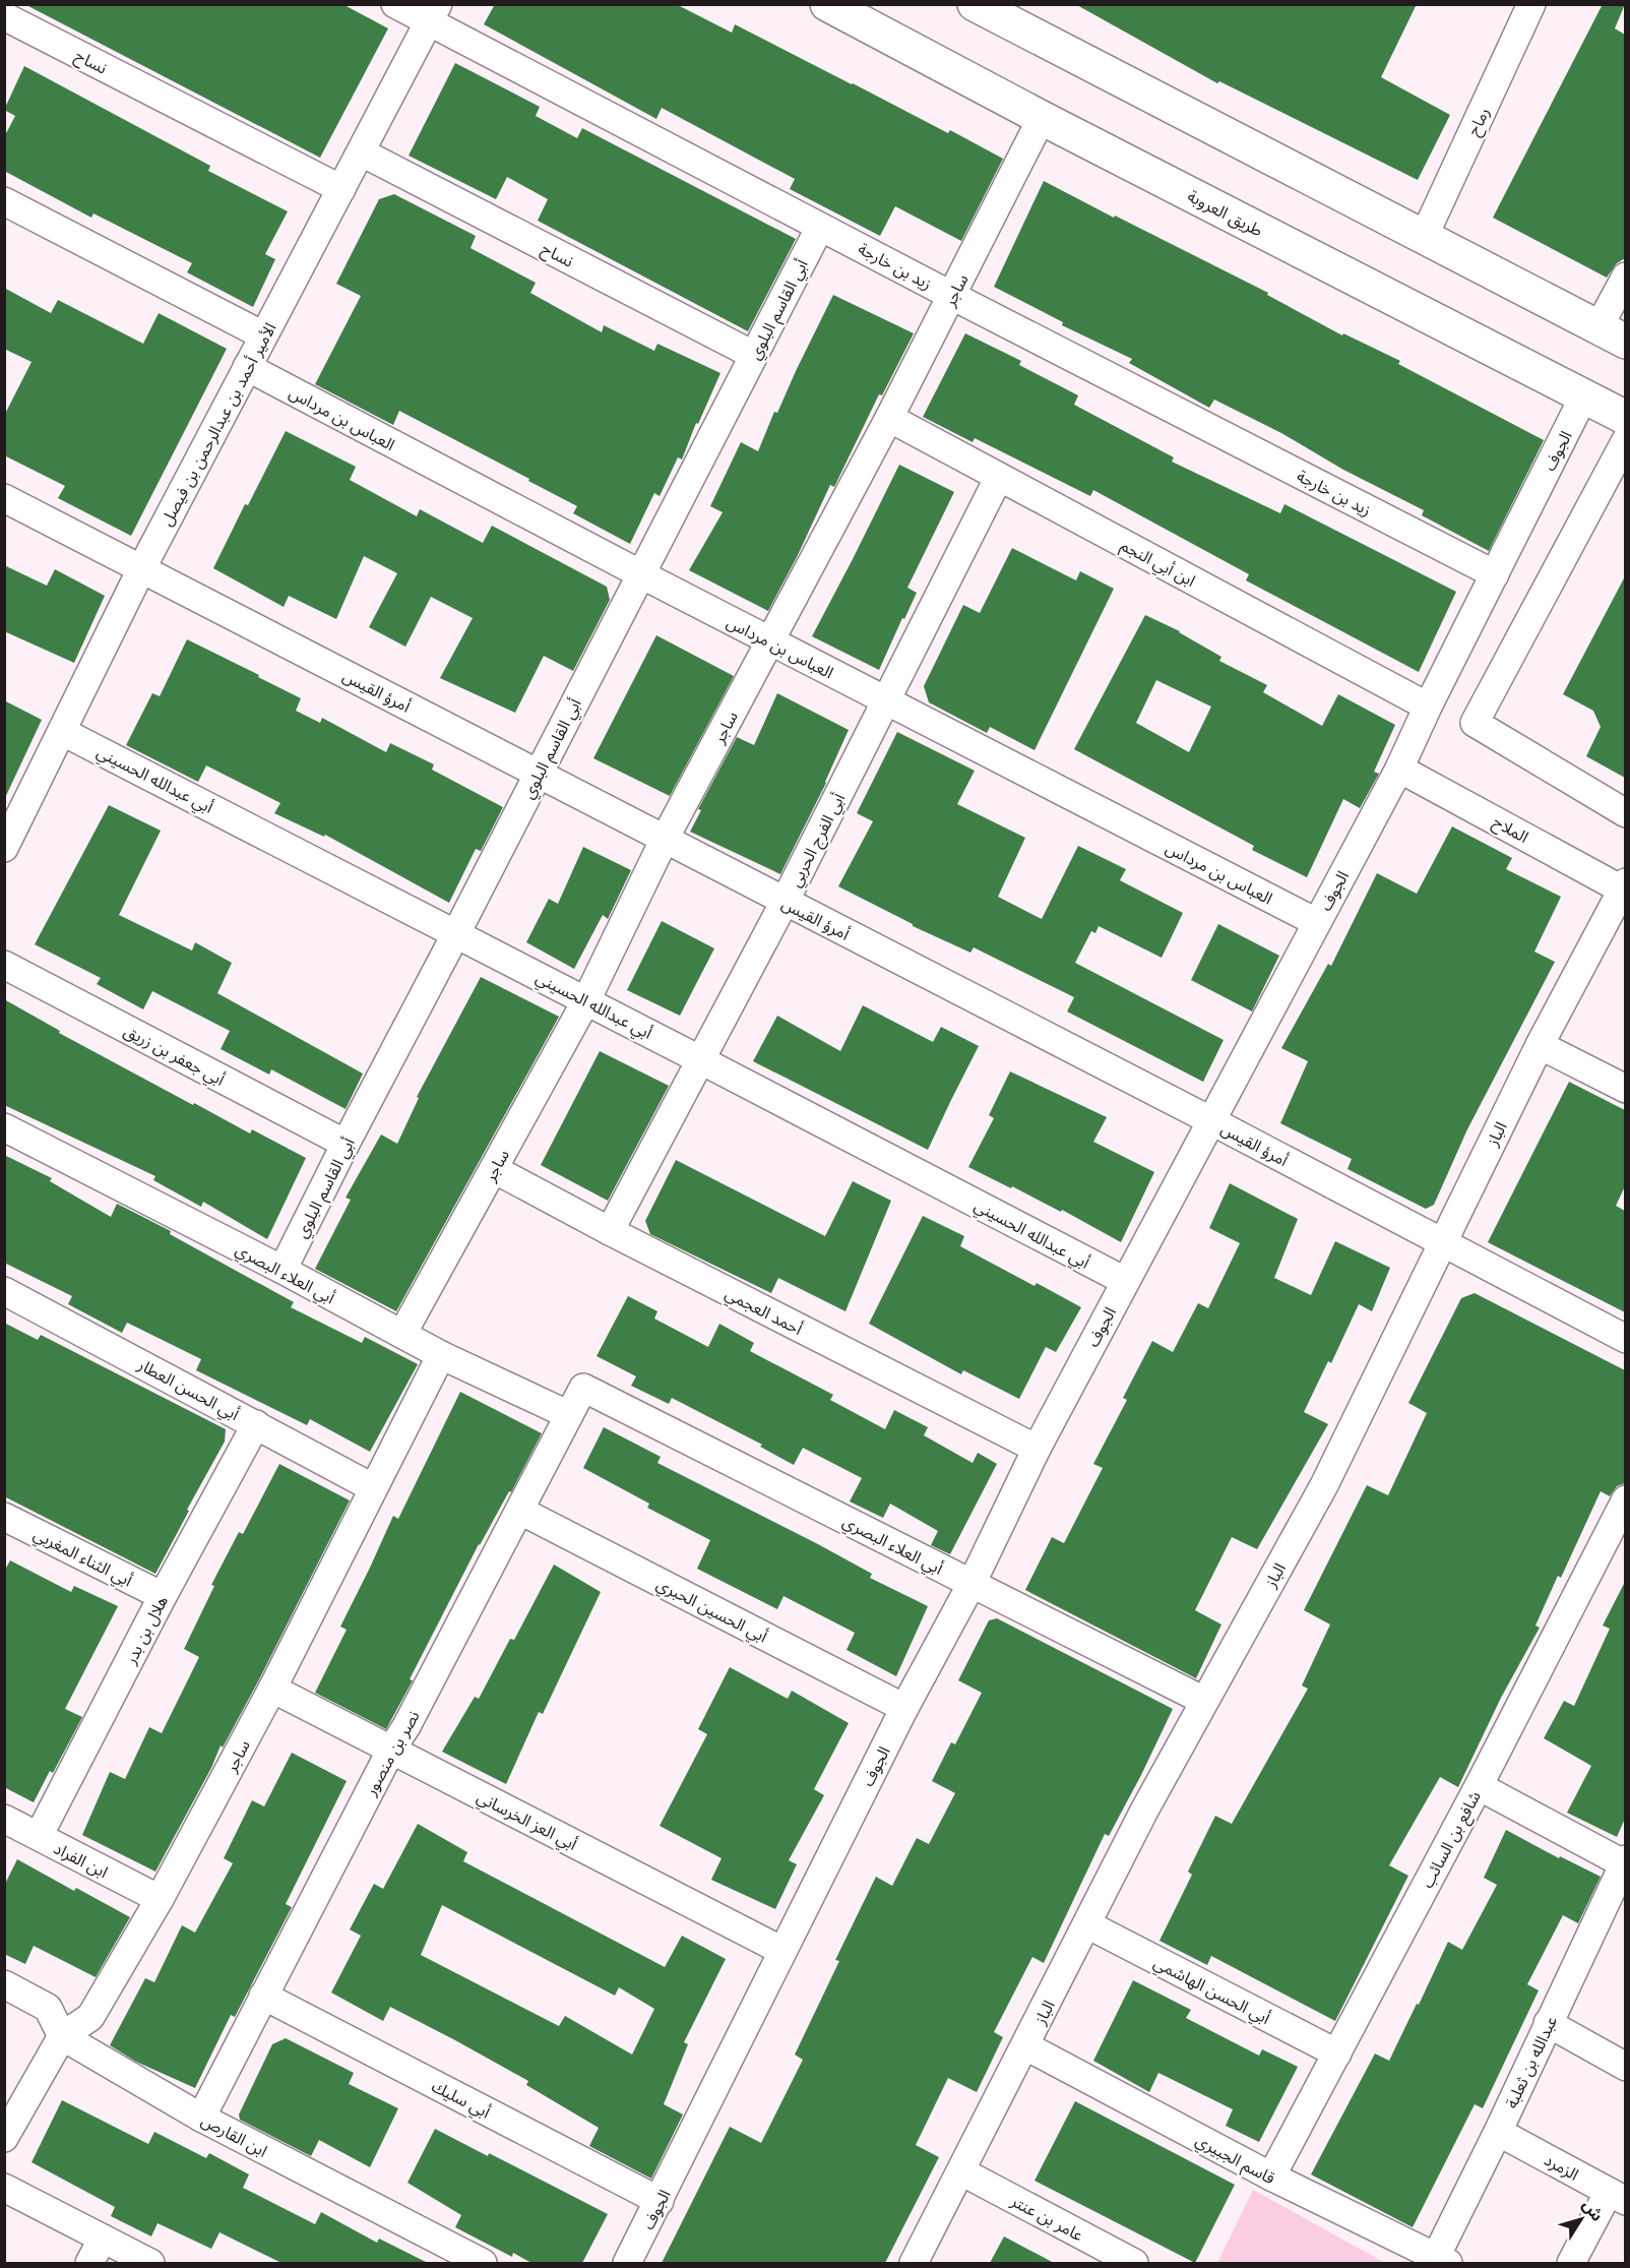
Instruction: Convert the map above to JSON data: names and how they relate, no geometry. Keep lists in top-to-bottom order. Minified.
{"streets":{"main road":["طريق العروبة"],"street":["نساح","رماح","زيد بن خارجة","ساجر","أبي القاسم البلوي","العباس بن مرداس","الأمير أحمد بن عبدالرحمن بن فيصل","الجوف","ابن أبي النجم","أمرؤ القيس","أبي عبدالله الحسيني","الملاح","أبي الفرج الحربي","أبي جعفر بن زريق","الباز","أبي العلاء البصري","أحمد العجمي","أبي الحسن العطار","أبي الثناء المغربي","أبي الحسين الحبري","هلال بن بدر","نصر بن منصور","أبي العز الخرساني","شافع بن السائب","ابن الفراد","أبي الحسن الهاشمي","عبدالله بن ثعلبة","أبي سليك","ابن القارص","قاسم الجبيري","الزمرد","عامر بن عنتر"]},"crossings":[["نساح","أبي القاسم البلوي"],["نساح","الأمير أحمد بن عبدالرحمن بن فيصل"],["طريق العروبة","ساجر"],["طريق العروبة","الجوف"],["زيد بن خارجة","ساجر"],["زيد بن خارجة","أبي القاسم البلوي"],["زيد بن خارجة","الأمير أحمد بن عبدالرحمن بن فيصل"],["زيد بن خارجة","الجوف"],["ساجر","العباس بن مرداس"],["ساجر","ابن أبي النجم"],["ساجر","أمرؤ القيس"],["ساجر","أبي عبدالله الحسيني"],["ساجر","أبي العلاء البصري"],["ساجر","أحمد العجمي"],["ساجر","أبي الحسن العطار"],["ساجر","أبي العز الخرساني"],["ساجر","ابن الفراد"],["ساجر","ابن القارص"],["أبي القاسم البلوي","العباس بن مرداس"],["أبي القاسم البلوي","أمرؤ القيس"],["أبي القاسم البلوي","أبي عبدالله الحسيني"],["أبي القاسم البلوي","أبي جعفر بن زريق"],["أبي القاسم البلوي","أبي العلاء البصري"],["العباس بن مرداس","الأمير أحمد بن عبدالرحمن بن فيصل"],["العباس بن مرداس","الجوف"],["العباس بن مرداس","أبي الفرج الحربي"],["الأمير أحمد بن عبدالرحمن بن فيصل","أمرؤ القيس"],["الأمير أحمد بن عبدالرحمن بن فيصل","أبي عبدالله الحسيني"],["الجوف","ابن أبي النجم"],["الجوف","أمرؤ القيس"],["الجوف","أبي عبدالله الحسيني"],["الجوف","الملاح"],["الجوف","أبي العلاء البصري"],["الجوف","أحمد العجمي"],["الجوف","أبي الحسين الحبري"],["الجوف","أبي العز الخرساني"],["الجوف","أبي سليك"],["ابن أبي النجم","أبي الفرج الحربي"],["أمرؤ القيس","أبي الفرج الحربي"],["أمرؤ القيس","الباز"],["أبي عبدالله الحسيني","أبي الفرج الحربي"],["الملاح","الباز"],["أبي الفرج الحربي","أحمد العجمي"],["الباز","أبي العلاء البصري"],["الباز","أبي الحسن الهاشمي"],["الباز","قاسم الجبيري"],["الباز","عامر بن عنتر"],["أبي العلاء البصري","نصر بن منصور"],["أبي الحسن العطار","هلال بن بدر"],["أبي الثناء المغربي","هلال بن بدر"],["أبي الحسين الحبري","نصر بن منصور"],["هلال بن بدر","ابن الفراد"],["نصر بن منصور","أبي العز الخرساني"],["نصر بن منصور","أبي سليك"],["نصر بن منصور","ابن القارص"],["شافع بن السائب","أبي الحسن الهاشمي"],["شافع بن السائب","قاسم الجبيري"],["عبدالله بن ثعلبة","قاسم الجبيري"],["عبدالله بن ثعلبة","الزمرد"]],"north":"top right"}
